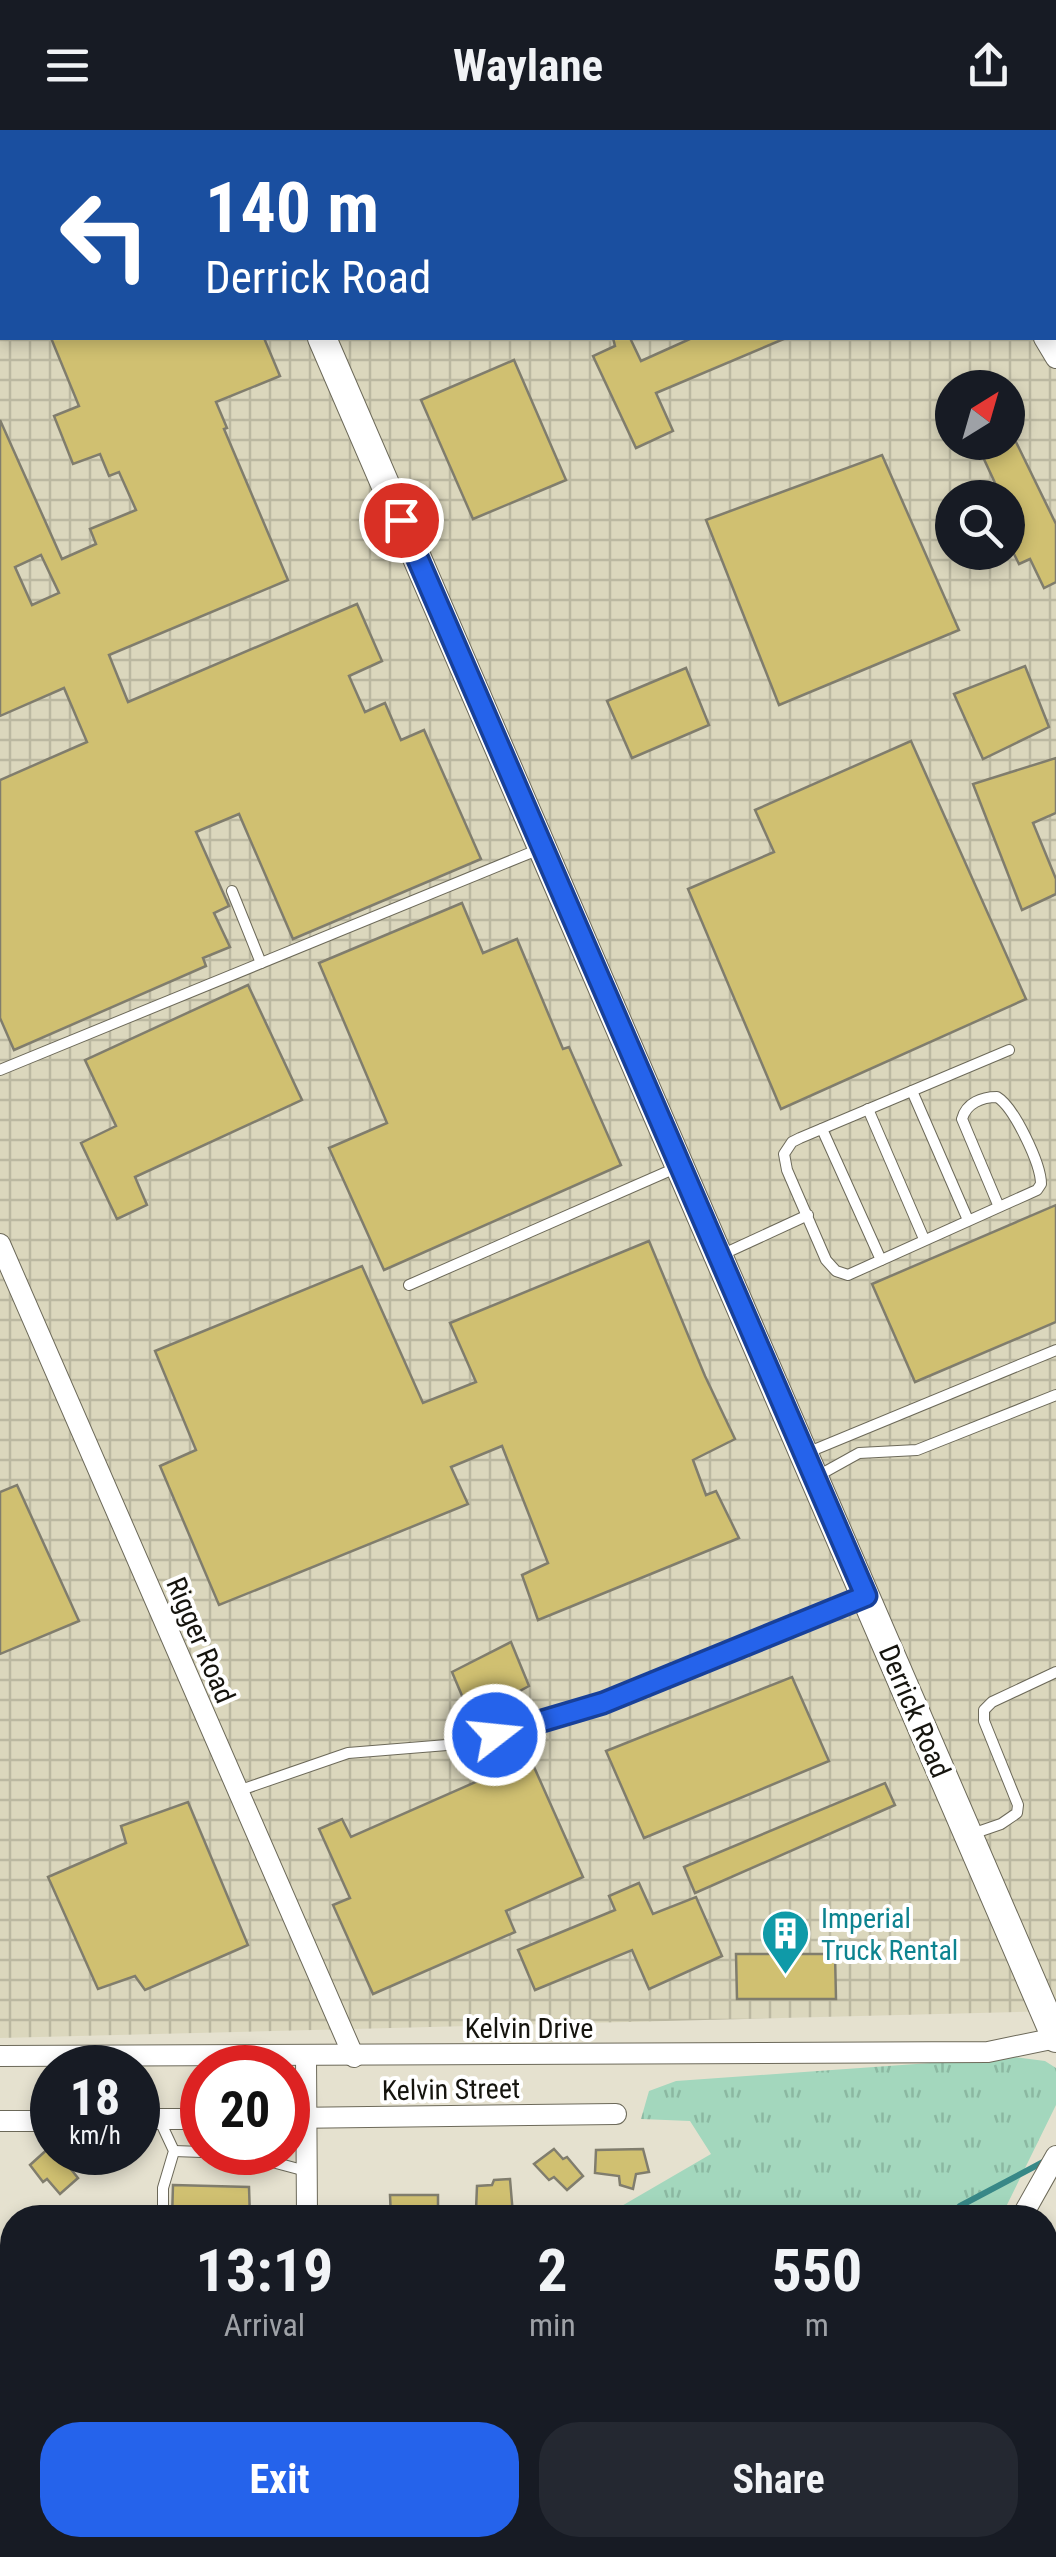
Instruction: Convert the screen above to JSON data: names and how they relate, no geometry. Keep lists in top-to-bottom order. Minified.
{"streets":{"street":["Rigger Road","Derrick Road","Kelvin Drive","Kelvin Street"]},"crossings":[["Rigger Road","Kelvin Drive"],["Derrick Road","Kelvin Drive"]],"places":{"building":["Imperial Truck Rental"]},"north":"top right","page":{"header":"Waylane","turn":["140 m","Derrick Road"],"speed":"18 km/h","limit":"20","eta":["13:19","Arrival","2","min","550","m"],"buttons":["Exit","Share"]}}
